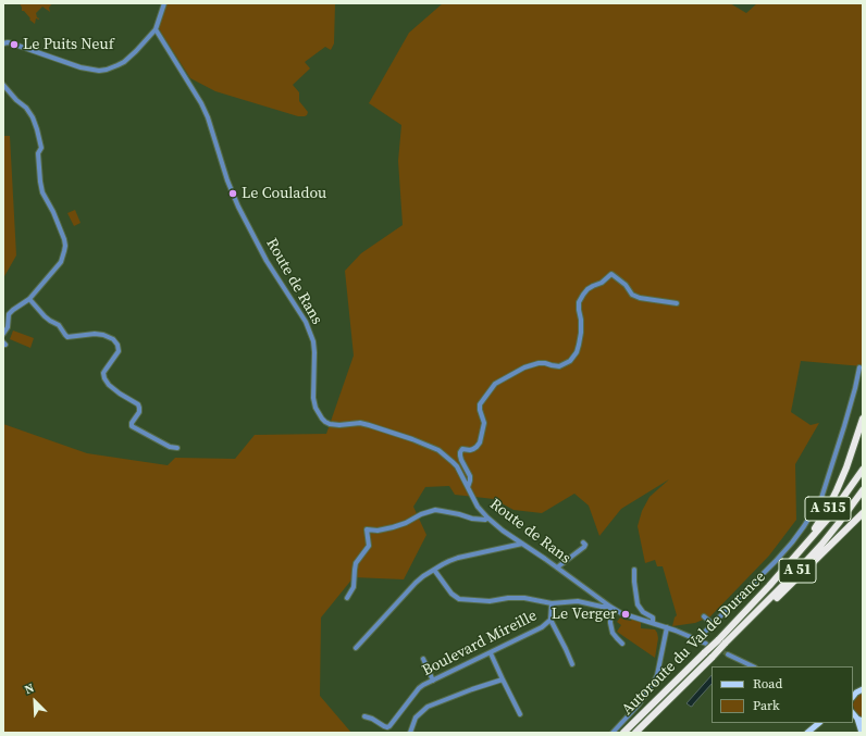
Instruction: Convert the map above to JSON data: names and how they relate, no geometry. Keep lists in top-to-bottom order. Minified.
{"streets":{"highway":["A 515","A 51","Autoroute du Val de Durance"],"street":["Route de Rans","Boulevard Mireille"]},"crossings":[["Route de Rans","Boulevard Mireille"],["A 515","Autoroute du Val de Durance"]],"places":["Le Puits Neuf","Le Couladou","Le Verger"],"legend":["Road","Park"],"north":"top left"}
